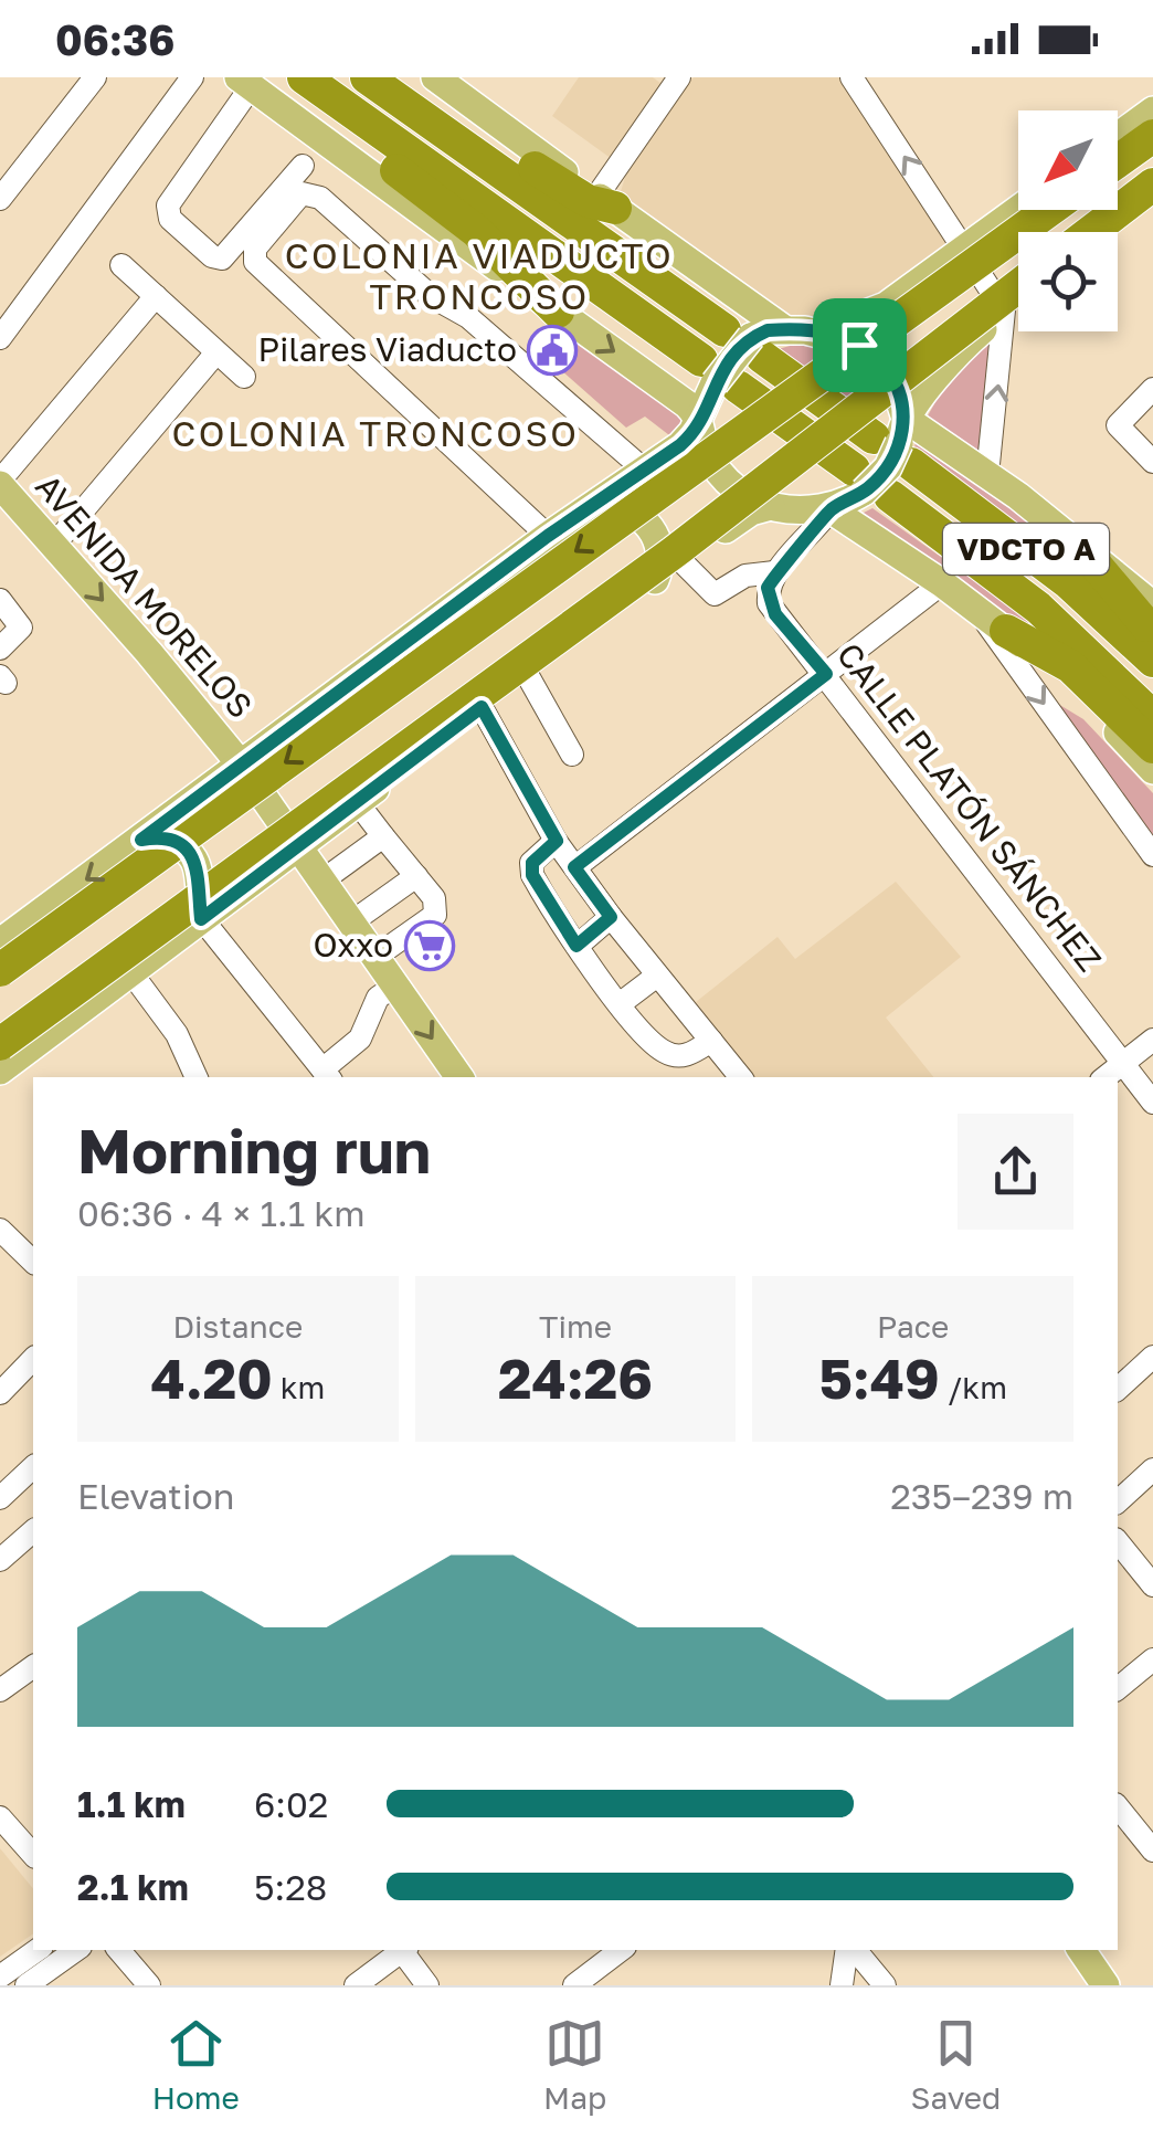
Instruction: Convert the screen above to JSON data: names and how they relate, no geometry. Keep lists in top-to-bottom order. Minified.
{"streets":{"highway":["VDCTO A"],"main road":["AVENIDA MORELOS"],"street":["CALLE PLATÓN SÁNCHEZ"]},"one_way":["AVENIDA MORELOS"],"districts":["COLONIA VIADUCTO TRONCOSO","COLONIA TRONCOSO"],"places":{"public building":["Pilares Viaducto"],"supermarket":["Oxxo"]},"north":"bottom left","page":{"status":"06:36","heading":["Morning run","06:36 · 4 × 1.1 km"],"stats":[["Distance","4.20 km"],["Time","24:26"],["Pace","5:49 /km"]],"chart":["Elevation","235–239 m"],"list":[{"name":"1.1 km","note":"6:02"},{"name":"2.1 km","note":"5:28"}],"tabs":["Home","Map","Saved"]}}
